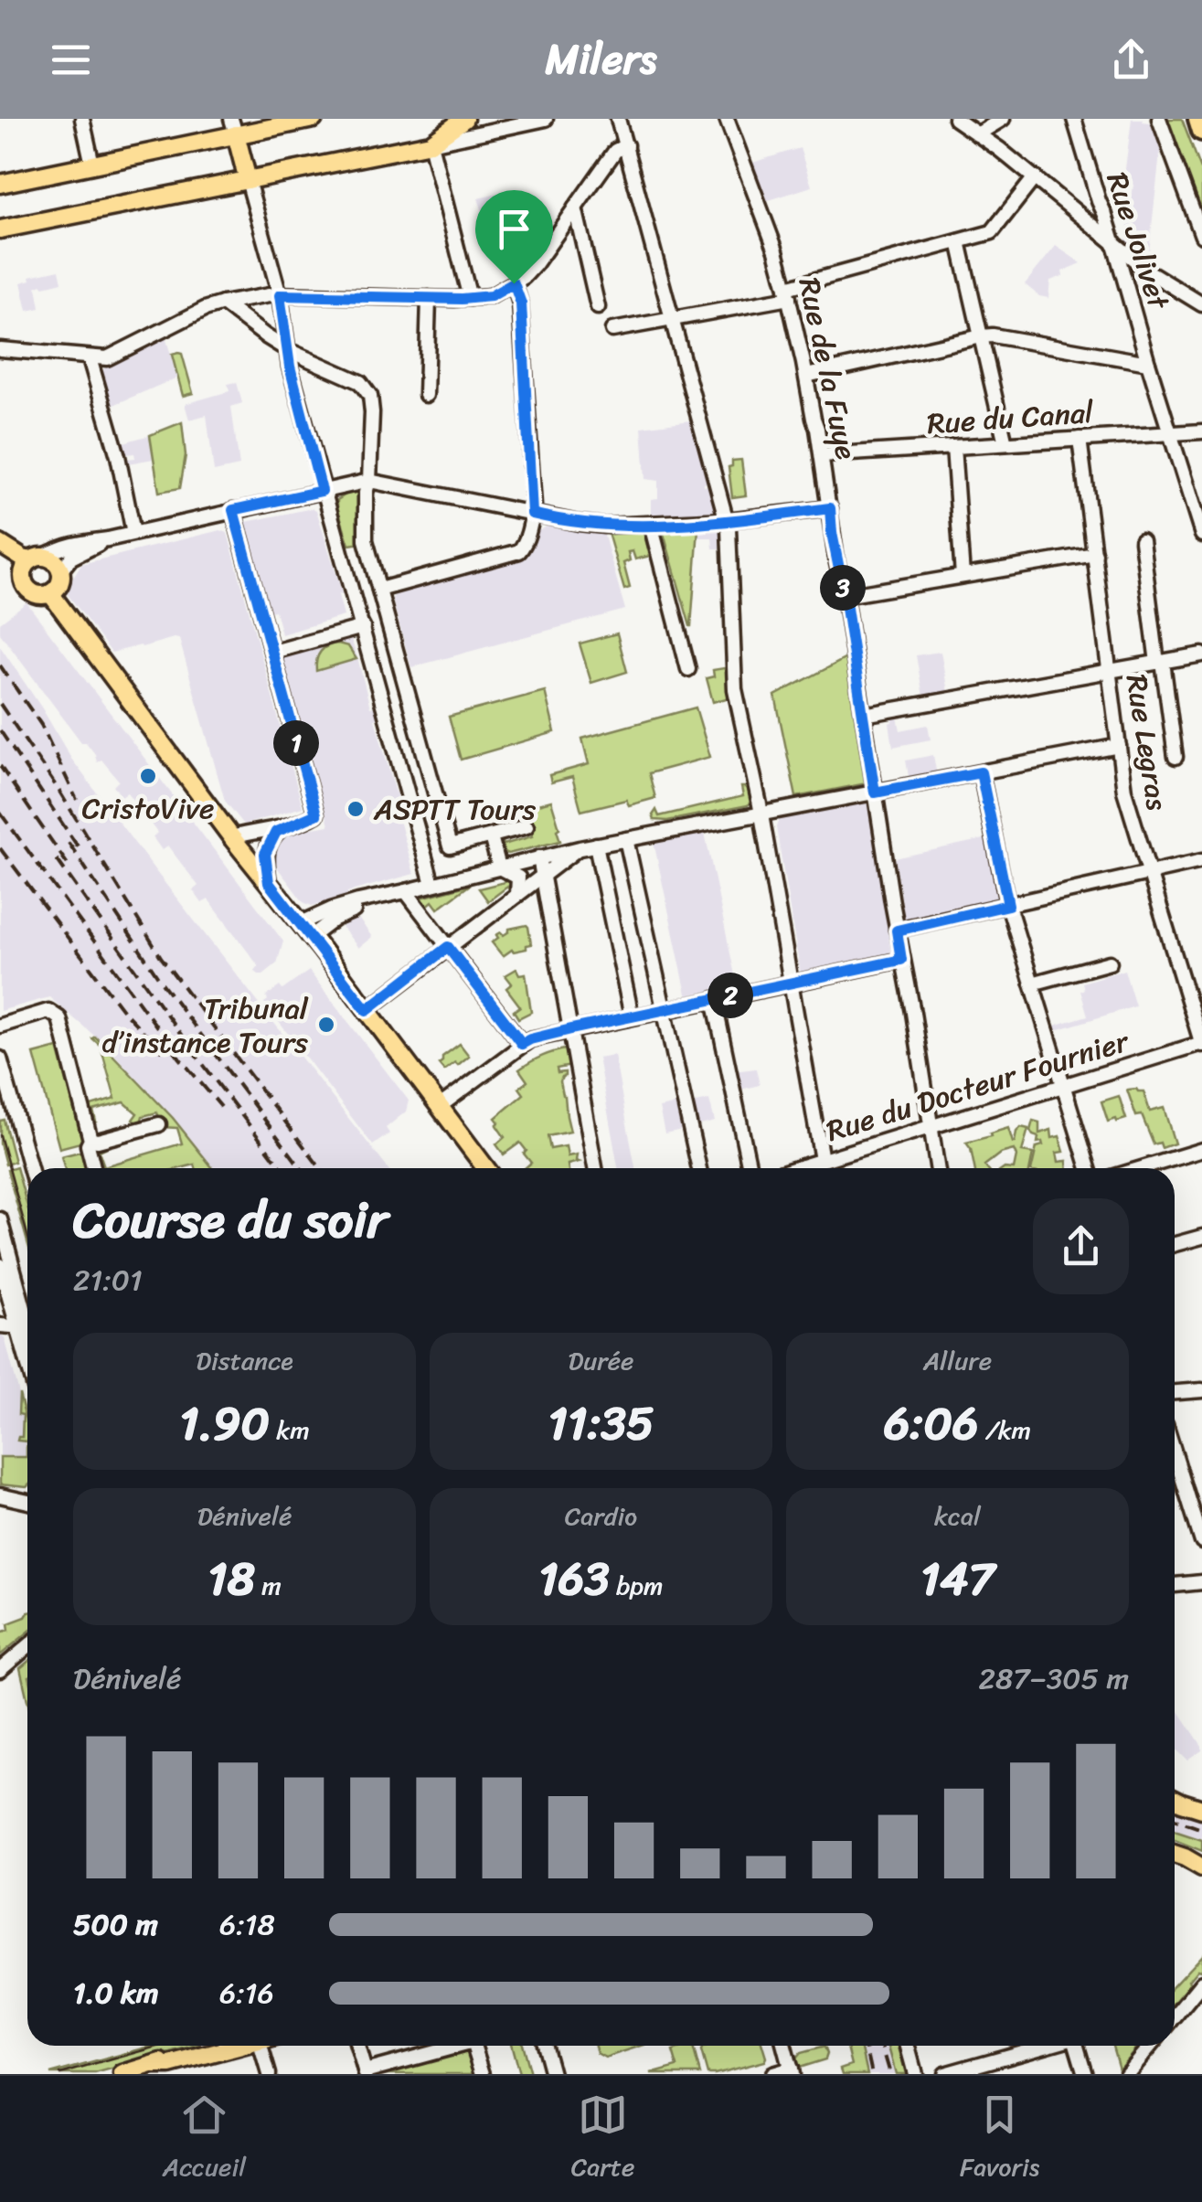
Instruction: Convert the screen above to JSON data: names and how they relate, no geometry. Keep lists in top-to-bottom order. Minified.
{"streets":{"street":["Rue Jolivet","Rue de la Fuye","Rue du Canal","Rue Legras","Rue du Docteur Fournier"]},"crossings":[["Rue Jolivet","Rue du Canal"],["Rue de la Fuye","Rue du Canal"],["Rue de la Fuye","Rue du Docteur Fournier"],["Rue du Canal","Rue Legras"],["Rue Legras","Rue du Docteur Fournier"]],"places":["CristoVive","ASPTT Tours","Tribunal d’instance Tours"],"page":{"header":"Milers","pins":["3","1","2"],"heading":["Course du soir","21:01"],"stats":[["Distance","1.90 km"],["Durée","11:35"],["Allure","6:06 /km"],["Dénivelé","18 m"],["Cardio","163 bpm"],["kcal","147"]],"chart":["Dénivelé","287–305 m"],"list":[{"name":"500 m","note":"6:18"},{"name":"1.0 km","note":"6:16"}],"tabs":["Accueil","Carte","Favoris"]}}
